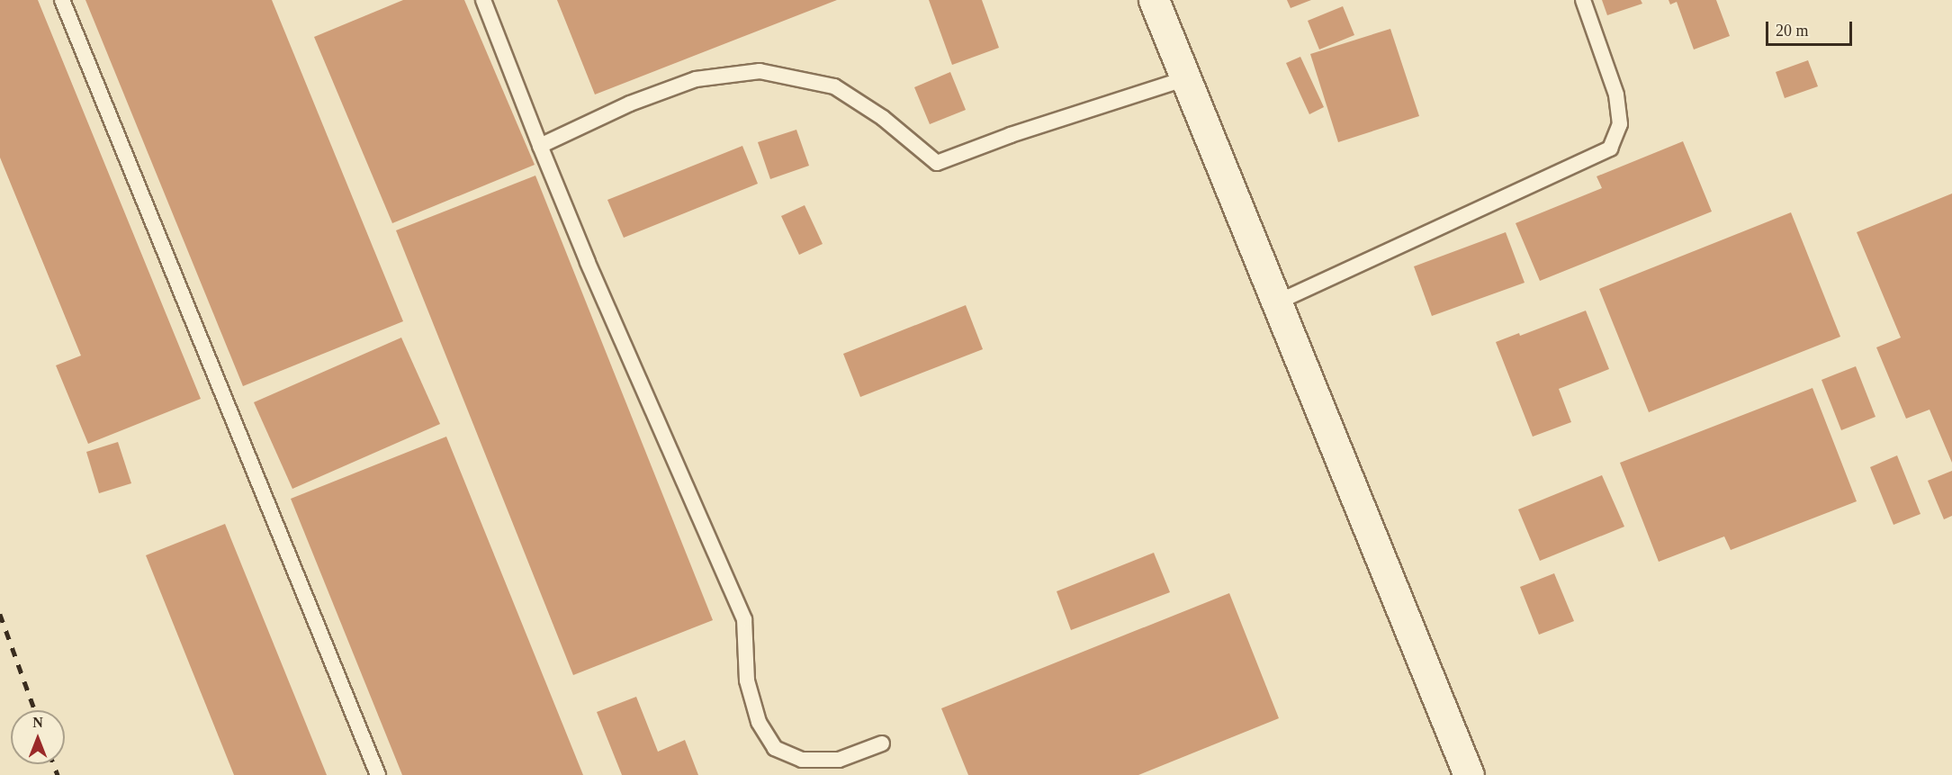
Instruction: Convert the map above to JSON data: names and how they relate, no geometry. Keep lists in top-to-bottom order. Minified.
{"scale_bar":"20 m","north":"top"}
